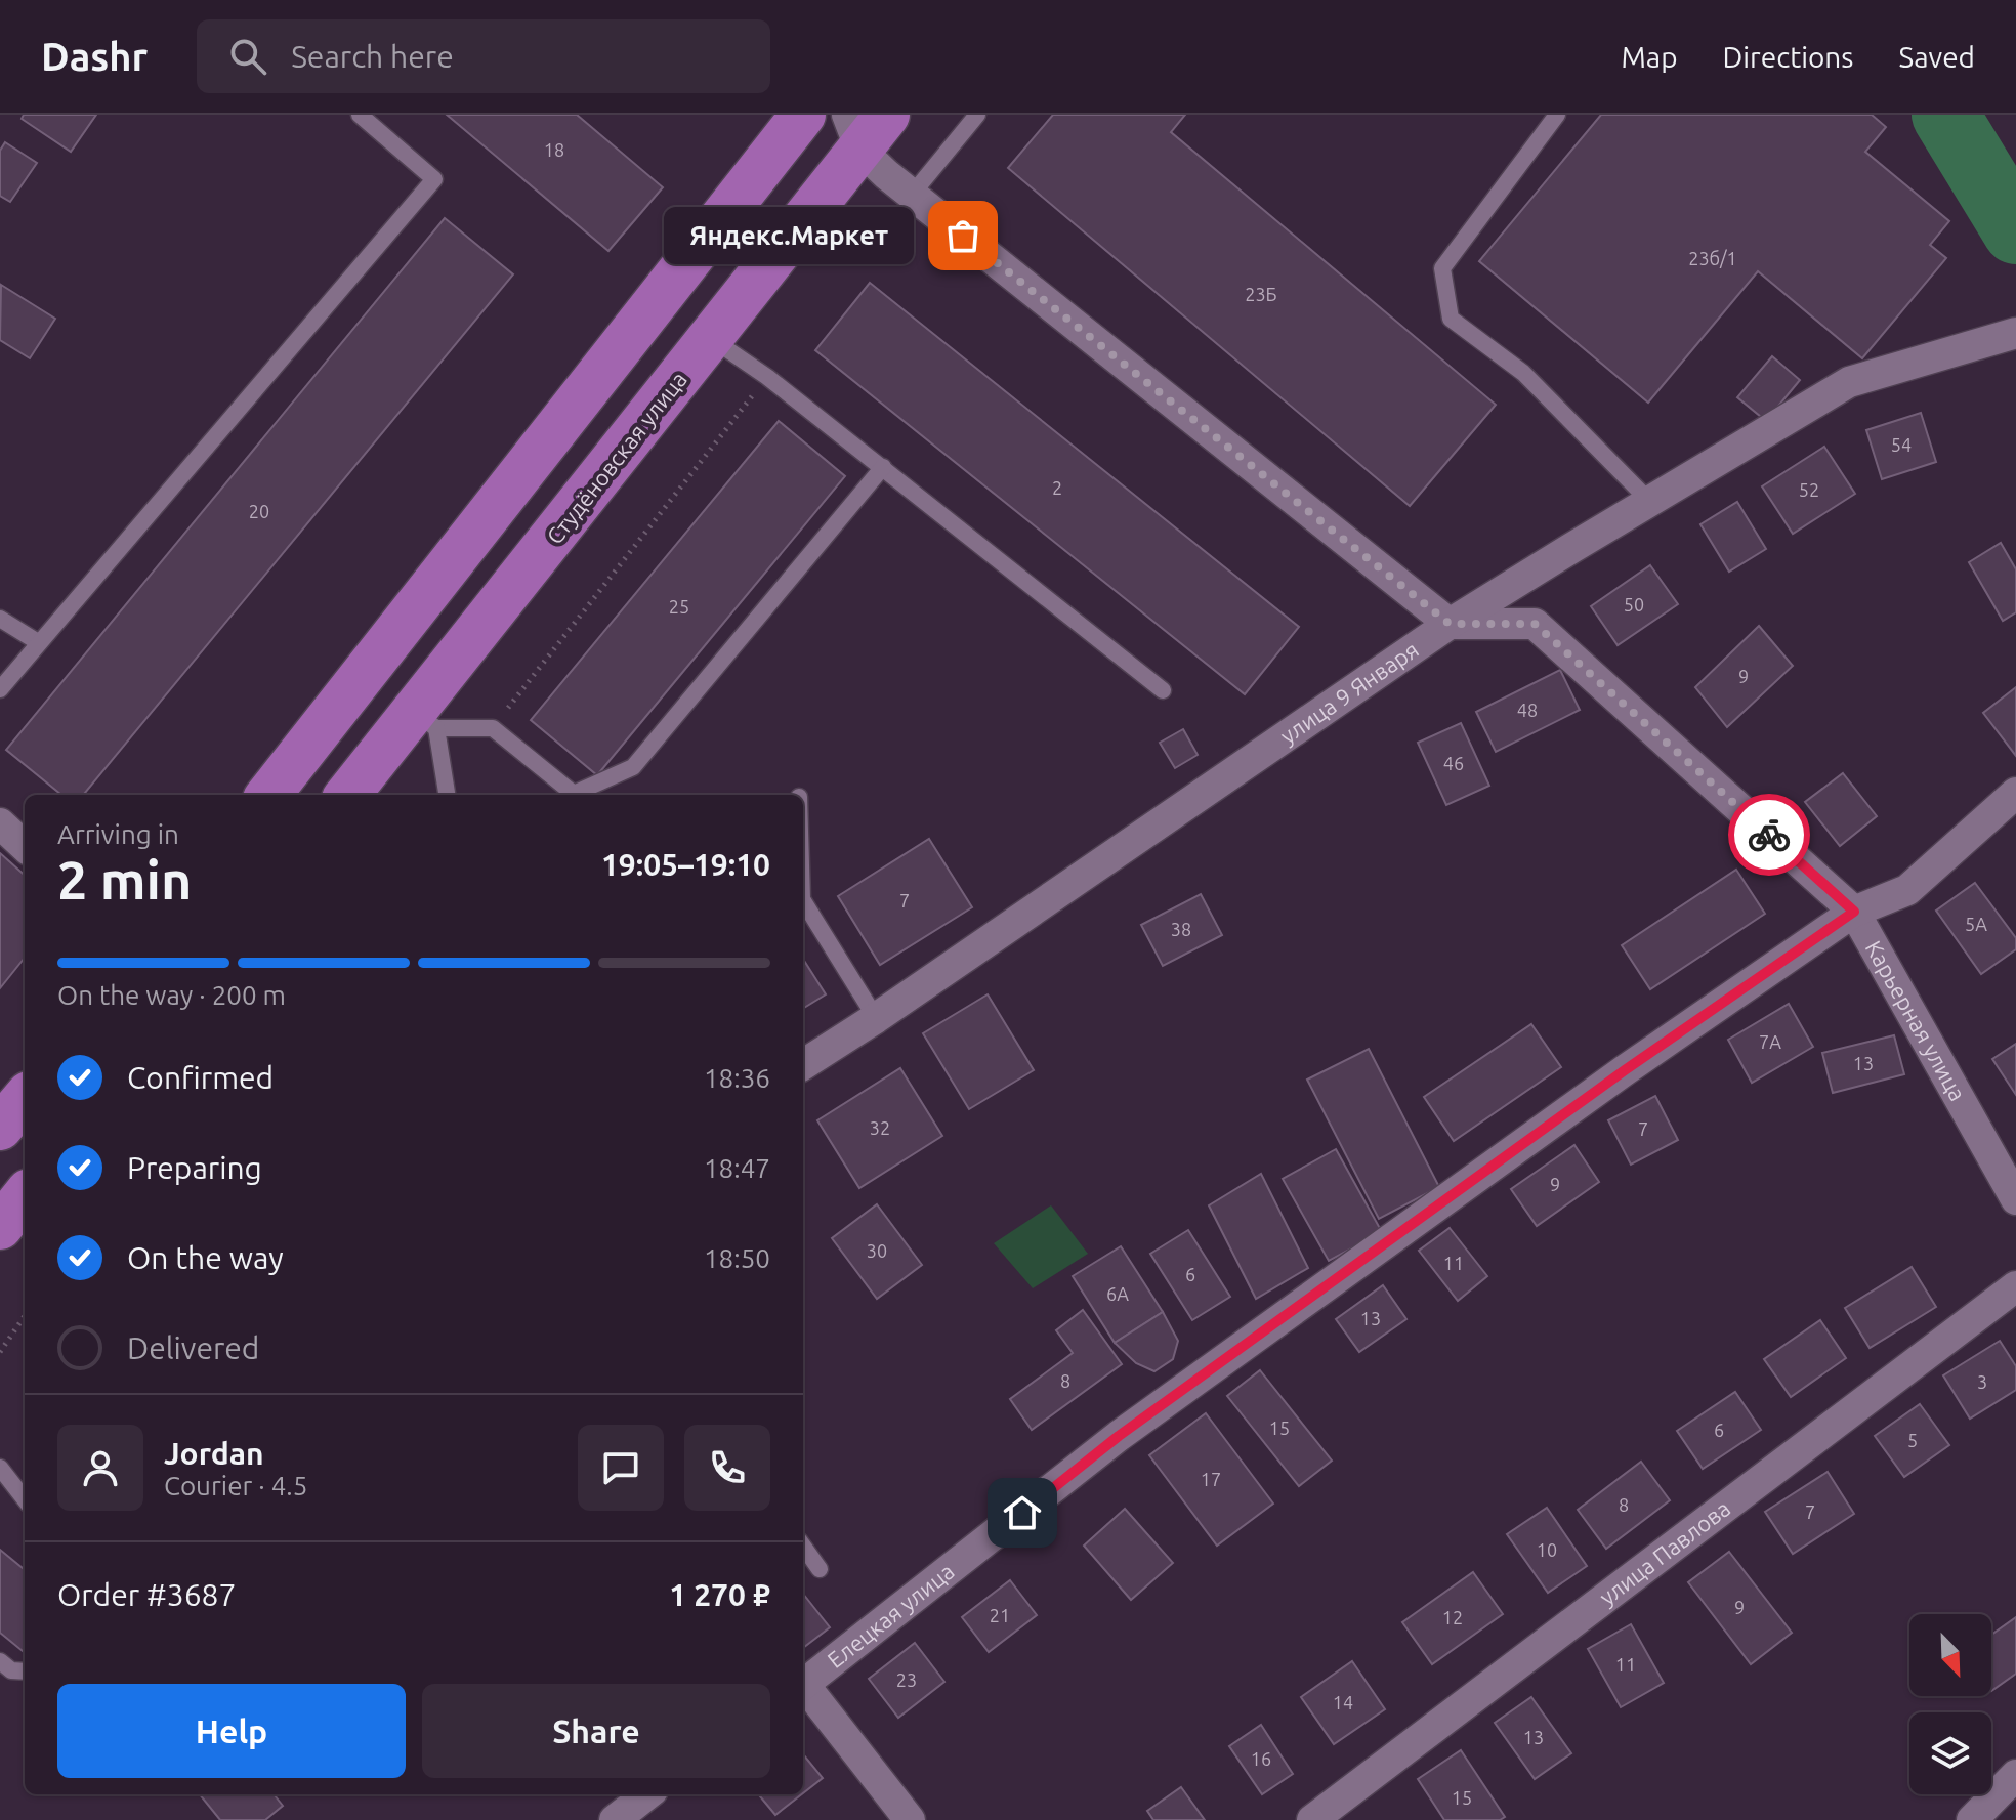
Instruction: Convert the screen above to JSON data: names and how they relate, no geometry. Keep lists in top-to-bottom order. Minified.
{"streets":{"main road":["Студёновская улица"],"street":["улица 9 Января","Карьерная улица","улица Павлова","Елецкая улица"]},"crossings":[["улица 9 Января","Карьерная улица"],["Карьерная улица","Елецкая улица"]],"places":["Яндекс.Маркет"],"house_numbers":["18","23б/1","23Б","54","2","52","20","50","25","9","48","46","7","5А","38","7А","13","32","7","9","30","11","6","6А","13","8","3","15","6","5","17","8","7","10","9","21","12","11","23","14","13","16","15"],"north":"bottom right","page":{"header":"Dashr","search":"Search here","nav":["Map","Directions","Saved"],"bubble":"Яндекс.Маркет","heading":["2 min","Arriving in","19:05–19:10"],"panel":["Jordan","Courier · 4.5","Order #3687","1 270 ₽"],"bar":"On the way · 200 m","list":[["Confirmed","18:36"],["Preparing","18:47"],["On the way","18:50"],"Delivered"],"buttons":["Help","Share"]}}
